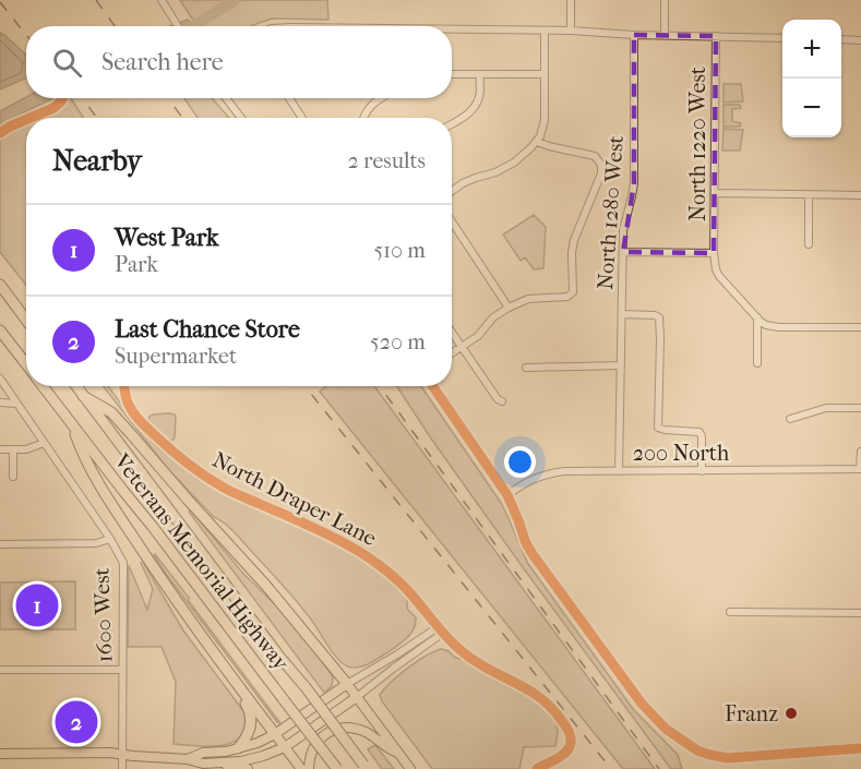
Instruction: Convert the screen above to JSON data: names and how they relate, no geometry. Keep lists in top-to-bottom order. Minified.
{"streets":{"highway":["Veterans Memorial Highway"],"street":["North 1220 West","North 1280 West","200 North","North Draper Lane","1600 West"]},"crossings":[["North 1280 West","200 North"]],"places":["Franz"],"page":{"map_buttons":["+","−"],"search":"Search here","heading":["Nearby","2 results"],"list":[{"mark":"1","name":"West Park","note":"Park","value":"510 m"},{"mark":"2","name":"Last Chance Store","note":"Supermarket","value":"520 m"}],"pins":["1","2"]}}
